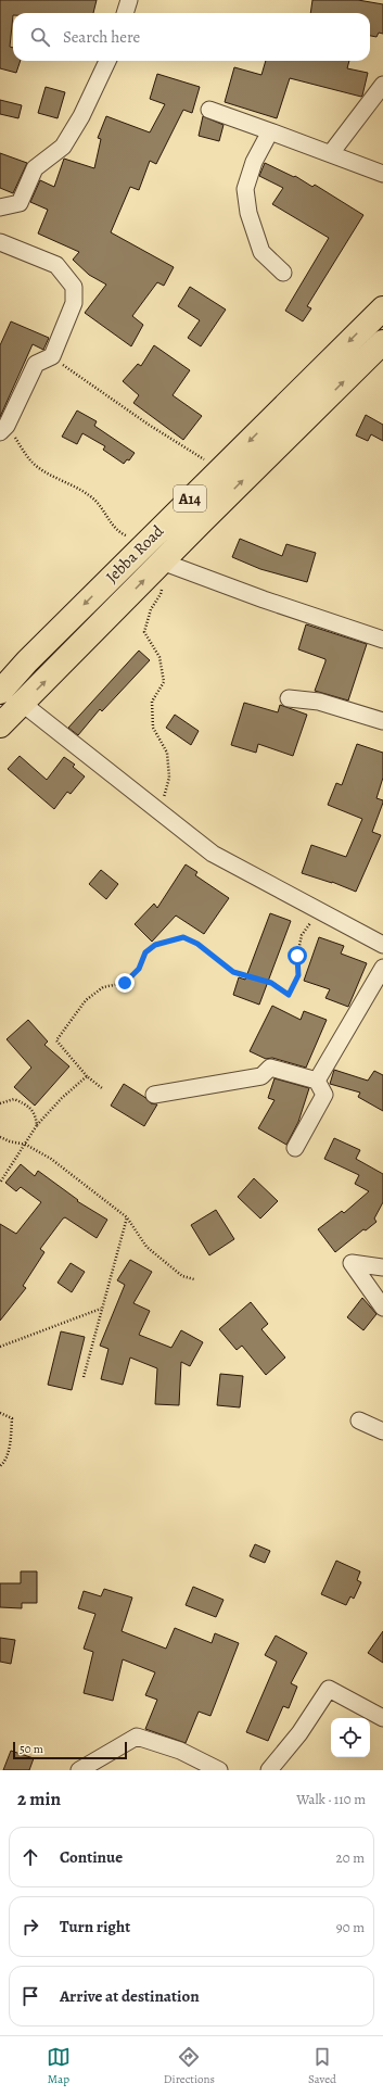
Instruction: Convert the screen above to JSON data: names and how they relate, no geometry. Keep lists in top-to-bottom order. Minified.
{"streets":{"highway":["A14","Jebba Road"]},"scale_bar":"50 m","page":{"search":"Search here","scale":"50 m","heading":["2 min","Walk · 110 m"],"list":[["Continue","20 m"],["Turn right","90 m"],"Arrive at destination"],"nav":["Map","Directions","Saved"]}}
